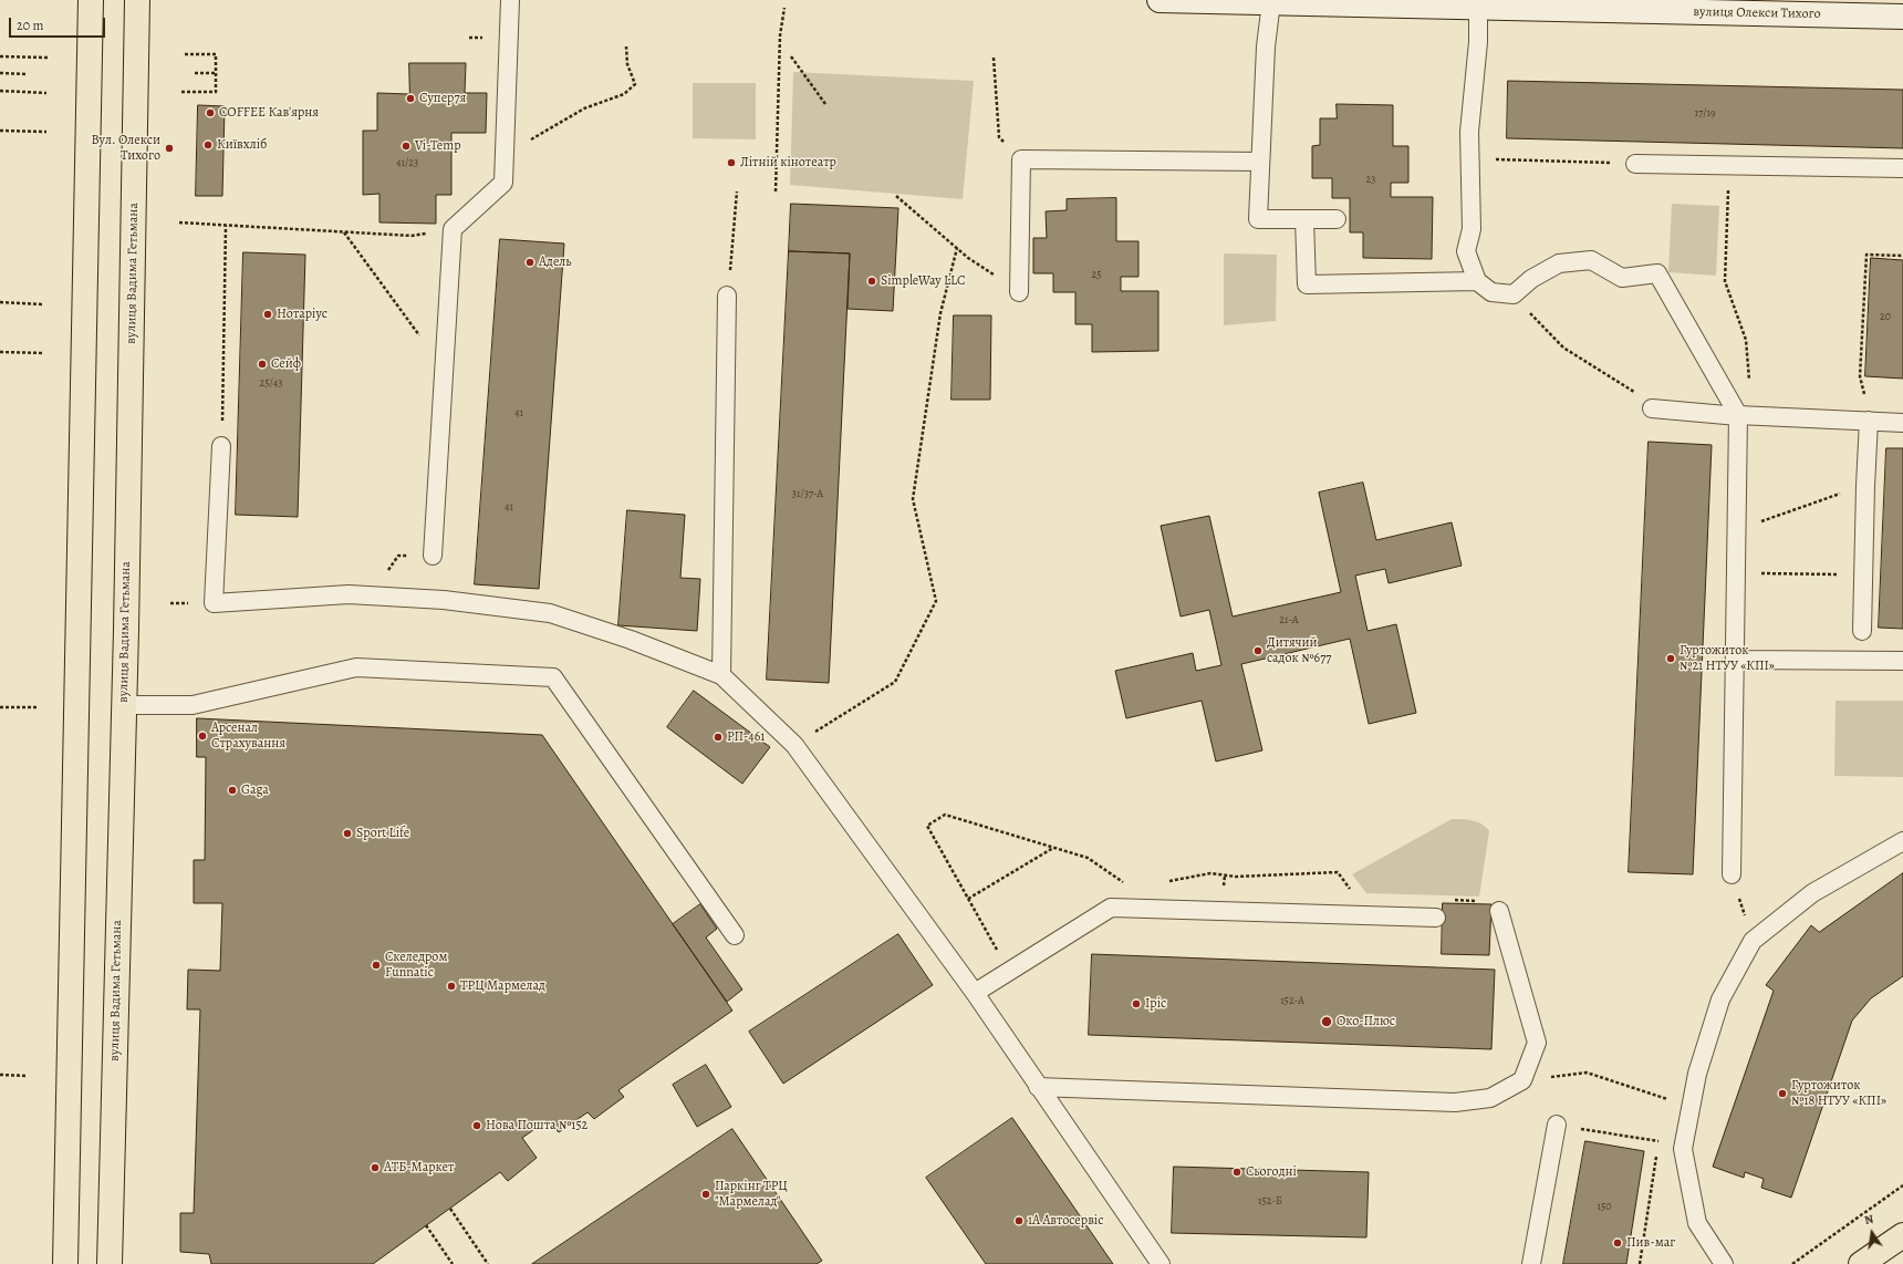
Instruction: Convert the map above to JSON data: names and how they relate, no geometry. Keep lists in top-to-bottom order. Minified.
{"streets":{"main road":["вулиця Вадима Гетьмана"],"street":["вулиця Олекси Тихого"]},"places":["Супер7я","COFFEE Кав'ярня","Київхліб","Vi-Temp","Вул. Олекси Тихого","Літній кінотеатр","Адель","SimpleWay LLC","Нотаріус","Сейф","Дитячий садок №677","Гуртожиток №21 НТУУ «КПІ»","Арсенал Страхування","РП-461","Gaga","Sport Life","Скеледром Funnatic","ТРЦ Мармелад","Іріс","Око-Плюс","Гуртожиток №18 НТУУ «КПІ»","Нова Пошта №152","АТБ-Маркет","Сьогодні","Паркінг ТРЦ \"Мармелад\"","1А Автосервіс","Пив-маг"],"house_numbers":["17/19","41/23","23","25","20","25/43","41","31/37-А","41","21-А","152-А","152-Б","150"],"scale_bar":"20 m","north":"top"}
